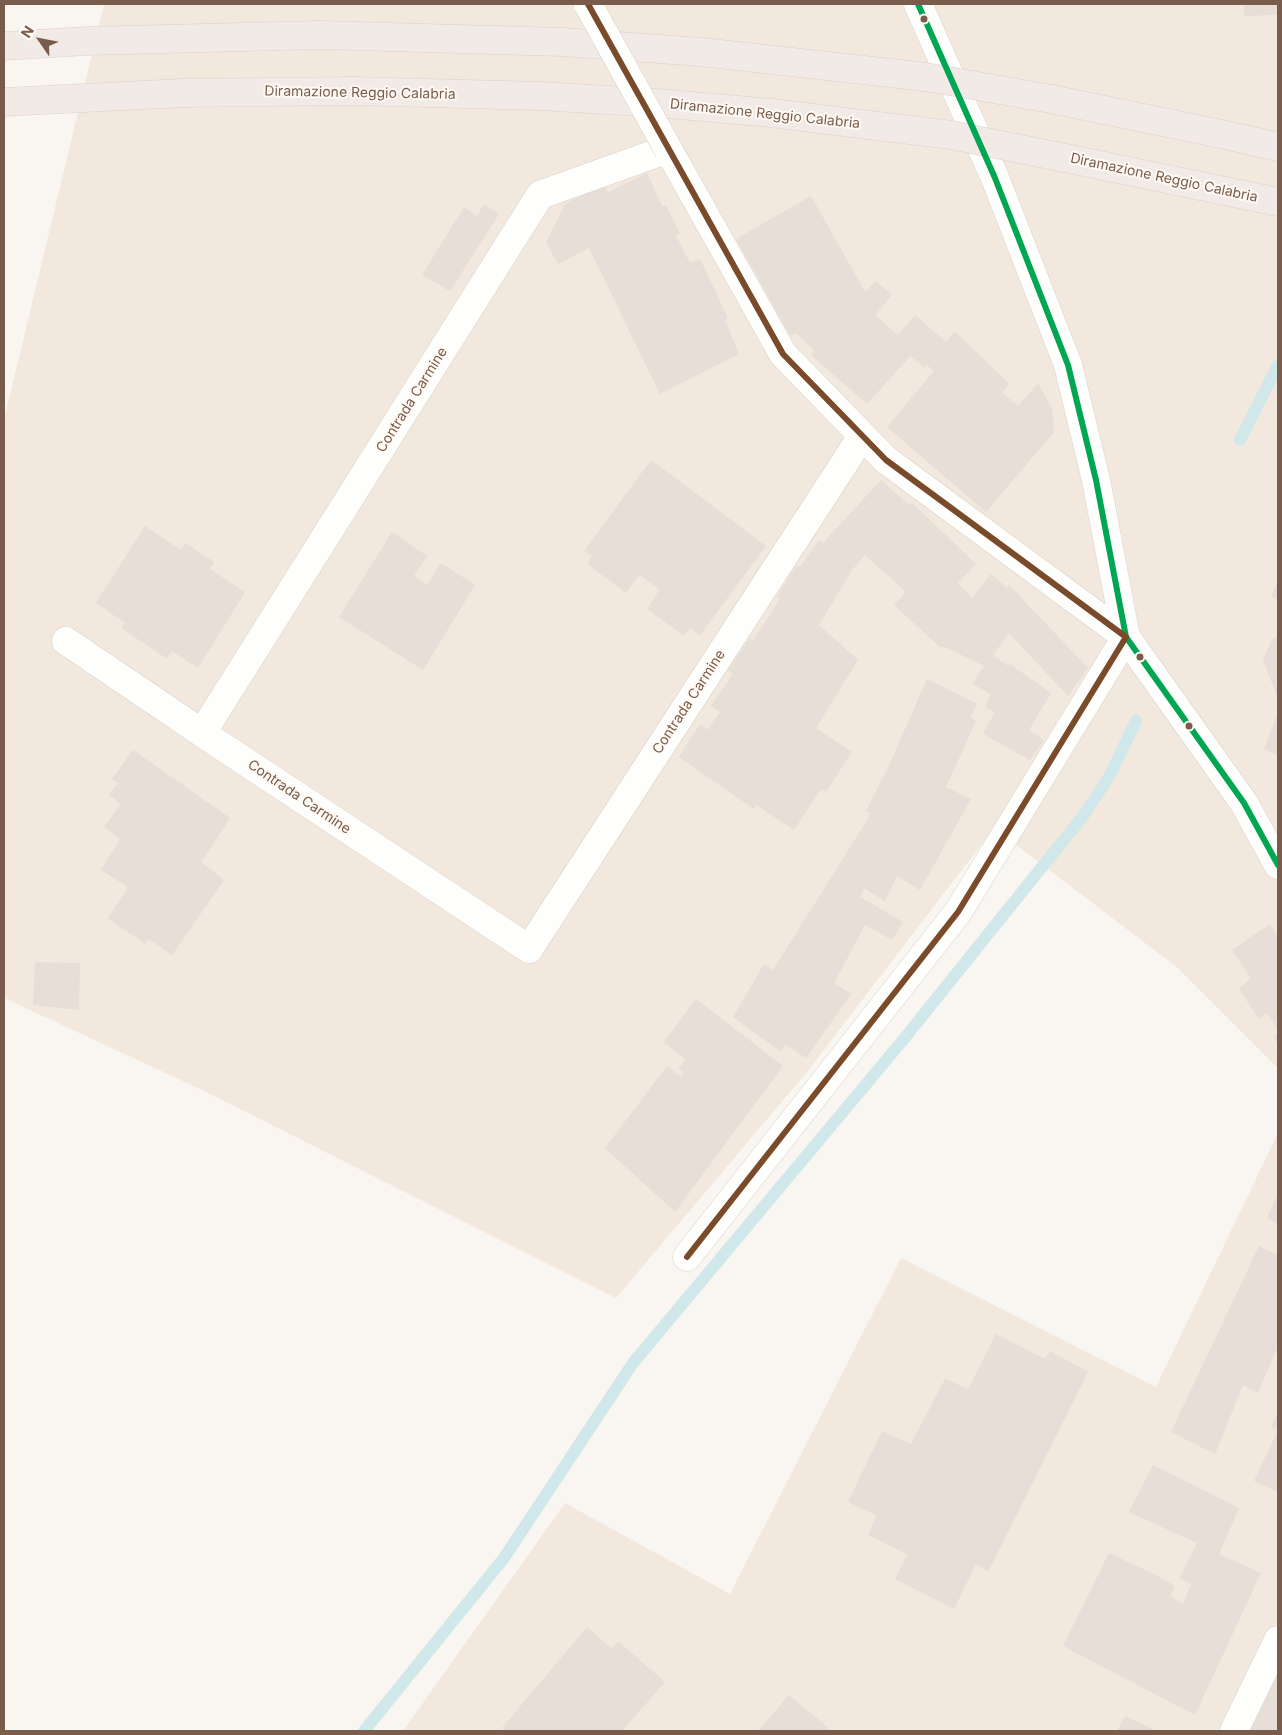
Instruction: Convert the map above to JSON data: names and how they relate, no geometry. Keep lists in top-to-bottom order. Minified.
{"streets":{"highway":["Diramazione Reggio Calabria"],"street":["Contrada Carmine"]},"north":"top left"}
